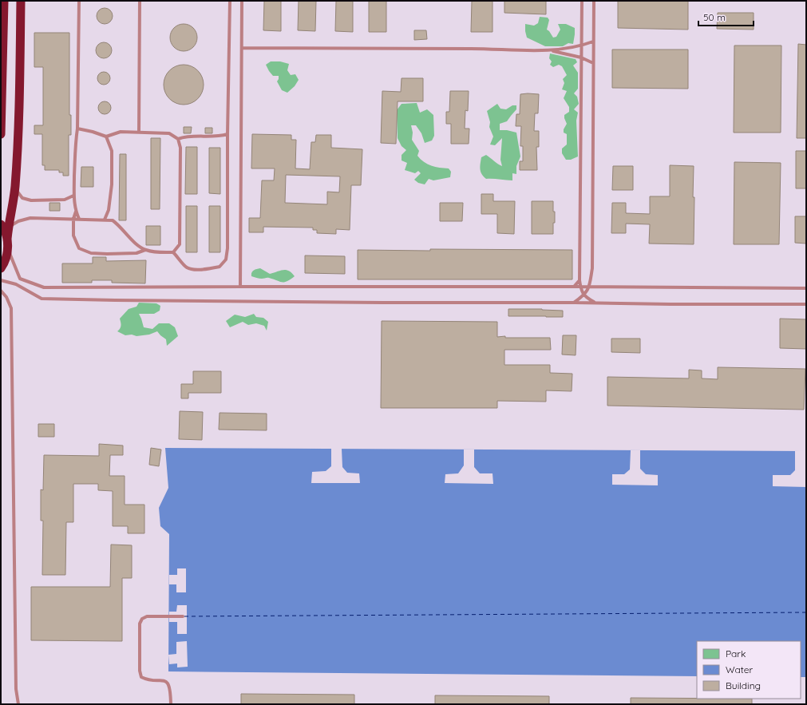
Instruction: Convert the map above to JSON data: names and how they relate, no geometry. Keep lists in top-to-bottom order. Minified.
{"legend":["Park","Water","Building"],"scale_bar":"50 m"}
